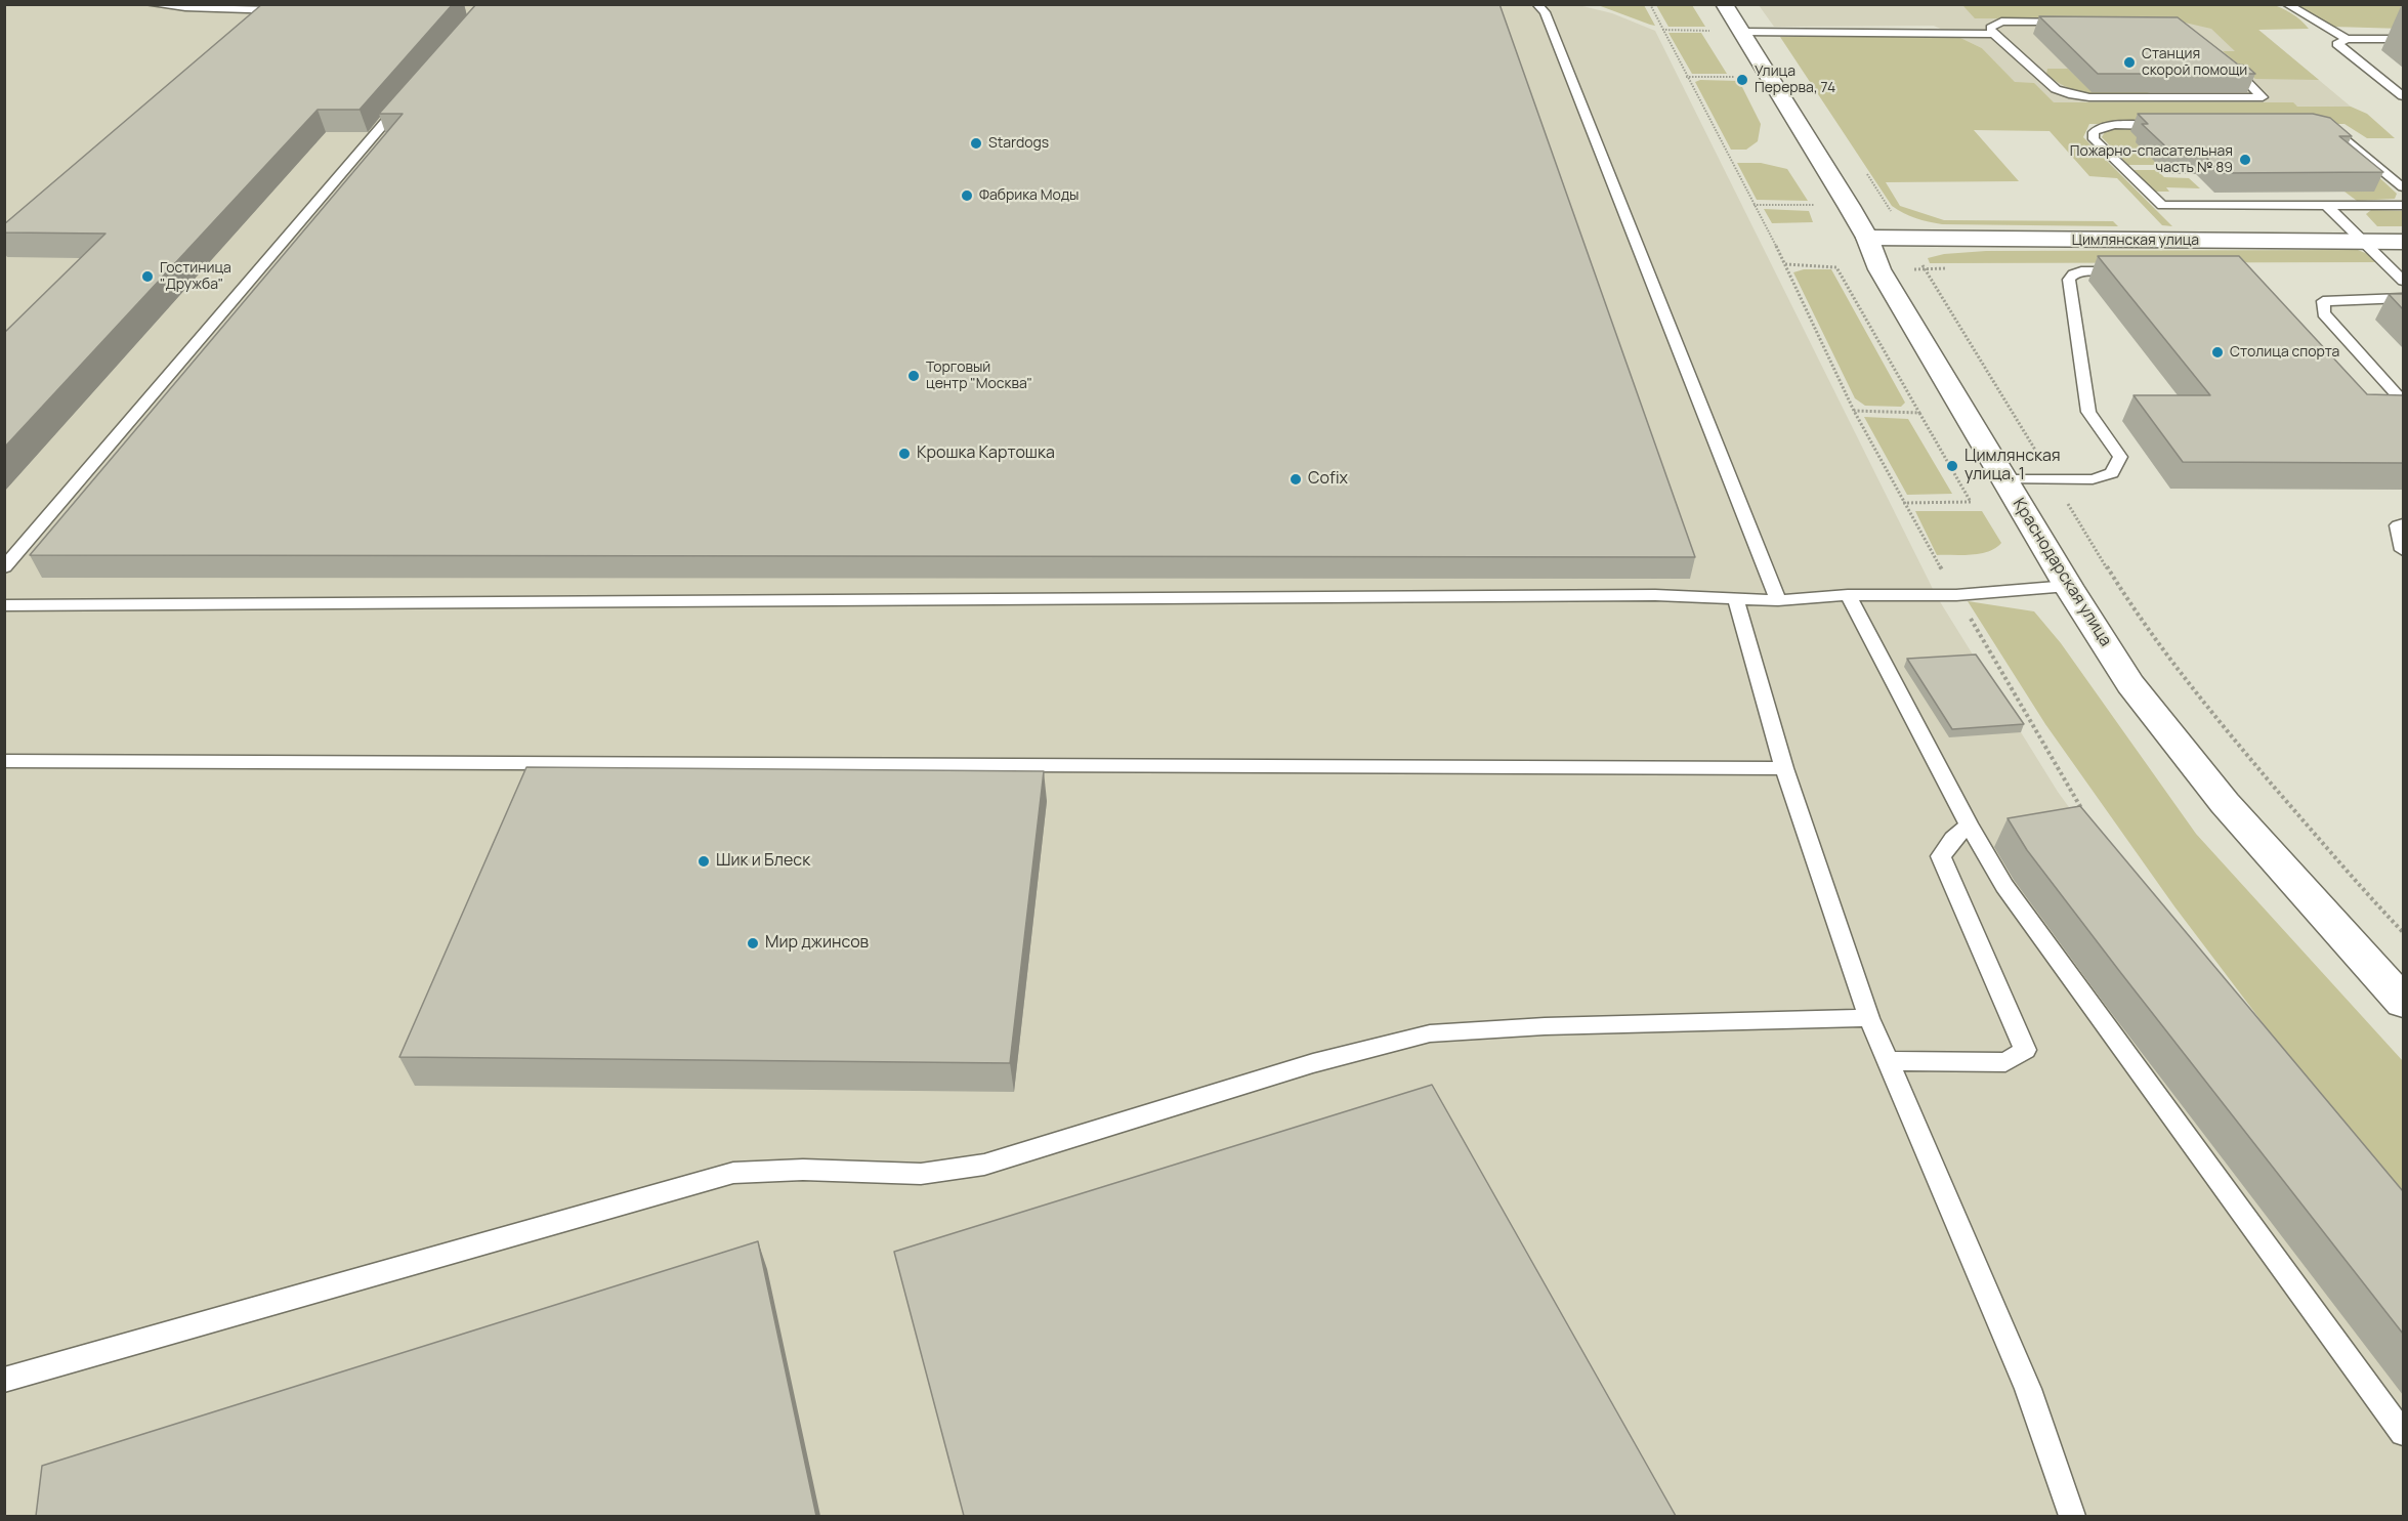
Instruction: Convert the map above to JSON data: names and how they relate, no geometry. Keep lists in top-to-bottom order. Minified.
{"streets":{"street":["Цимлянская улица","Краснодарская улица"]},"crossings":[["Цимлянская улица","Краснодарская улица"]],"places":["Станция скорой помощи","Улица Перерва, 74","Stardogs","Пожарно-спасательная часть № 89","Фабрика Моды","Гостиница \"Дружба\"","Столица спорта","Торговый центр \"Москва\"","Крошка Картошка","Цимлянская улица, 1","Cofix","Шик и Блеск","Мир джинсов"]}
